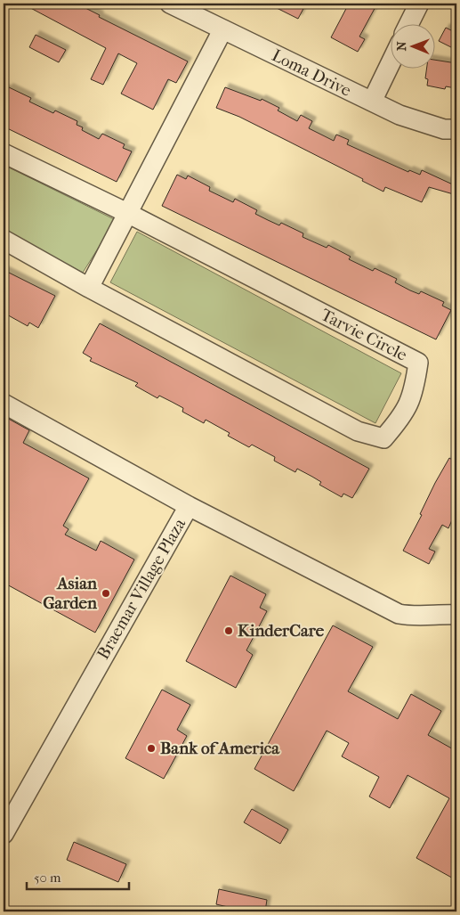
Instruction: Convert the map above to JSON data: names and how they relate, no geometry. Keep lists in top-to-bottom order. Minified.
{"streets":{"street":["Loma Drive","Tarvie Circle","Braemar Village Plaza"]},"places":["Asian Garden","KinderCare","Bank of America"],"scale_bar":"50 m","north":"left"}
